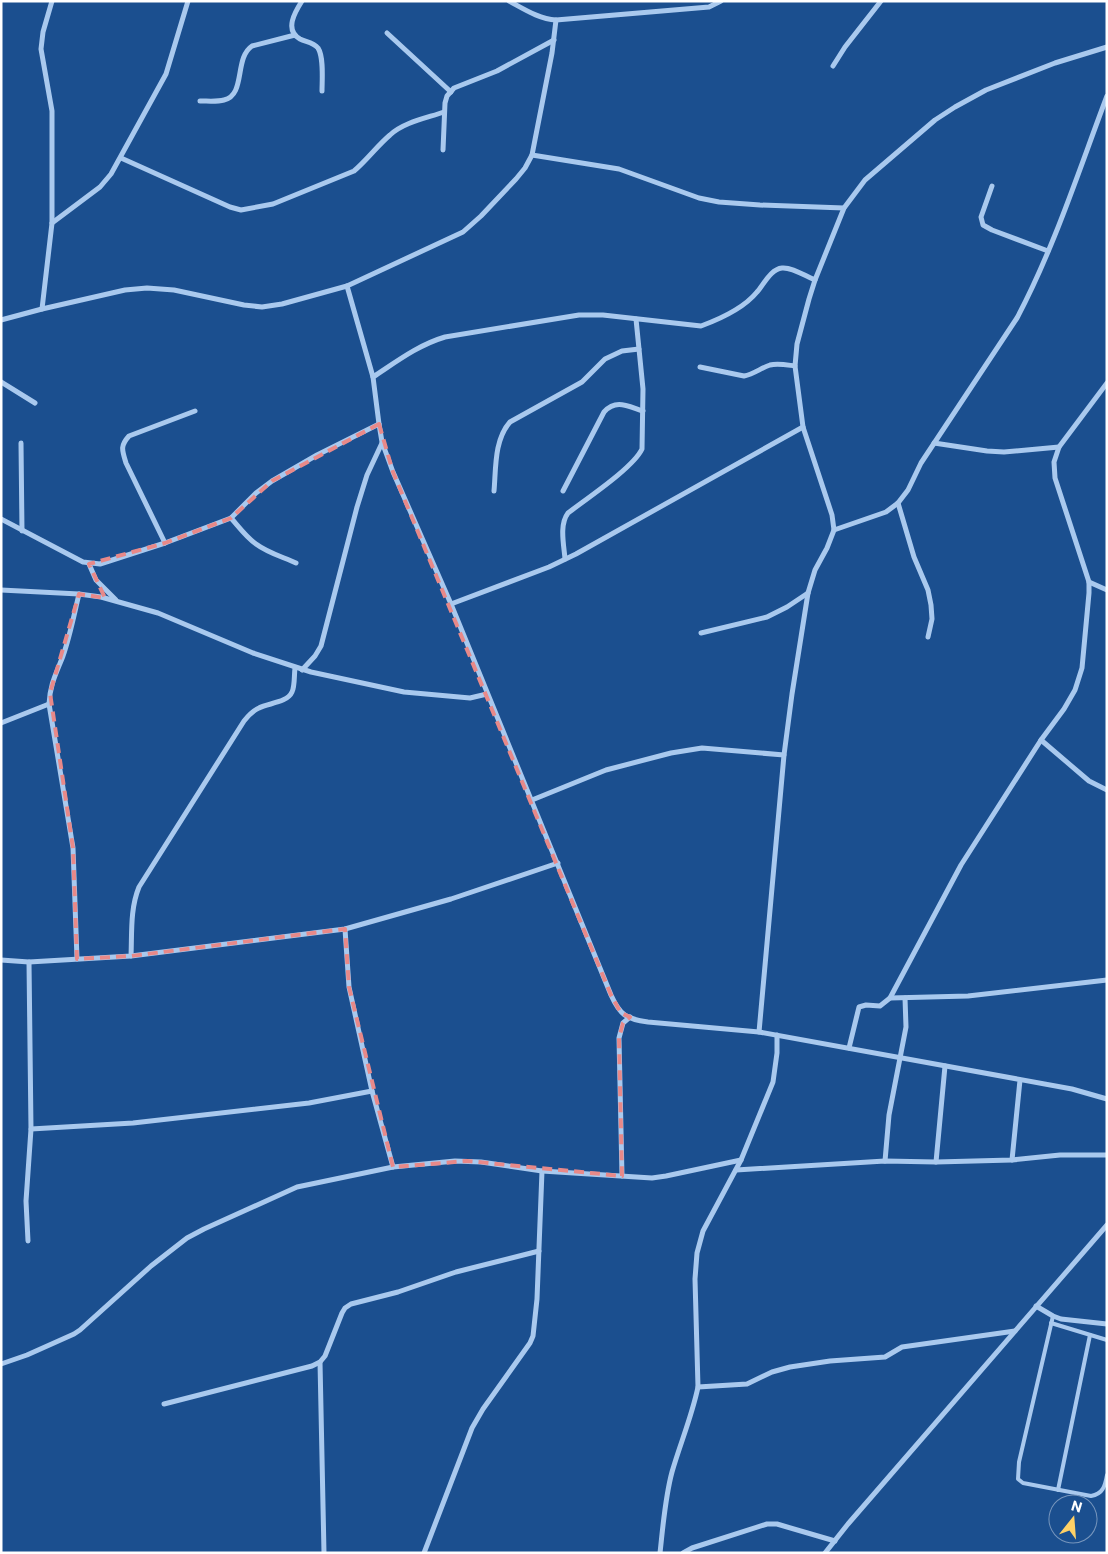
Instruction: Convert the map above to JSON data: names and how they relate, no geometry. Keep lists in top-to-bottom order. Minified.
{"north":"top"}
